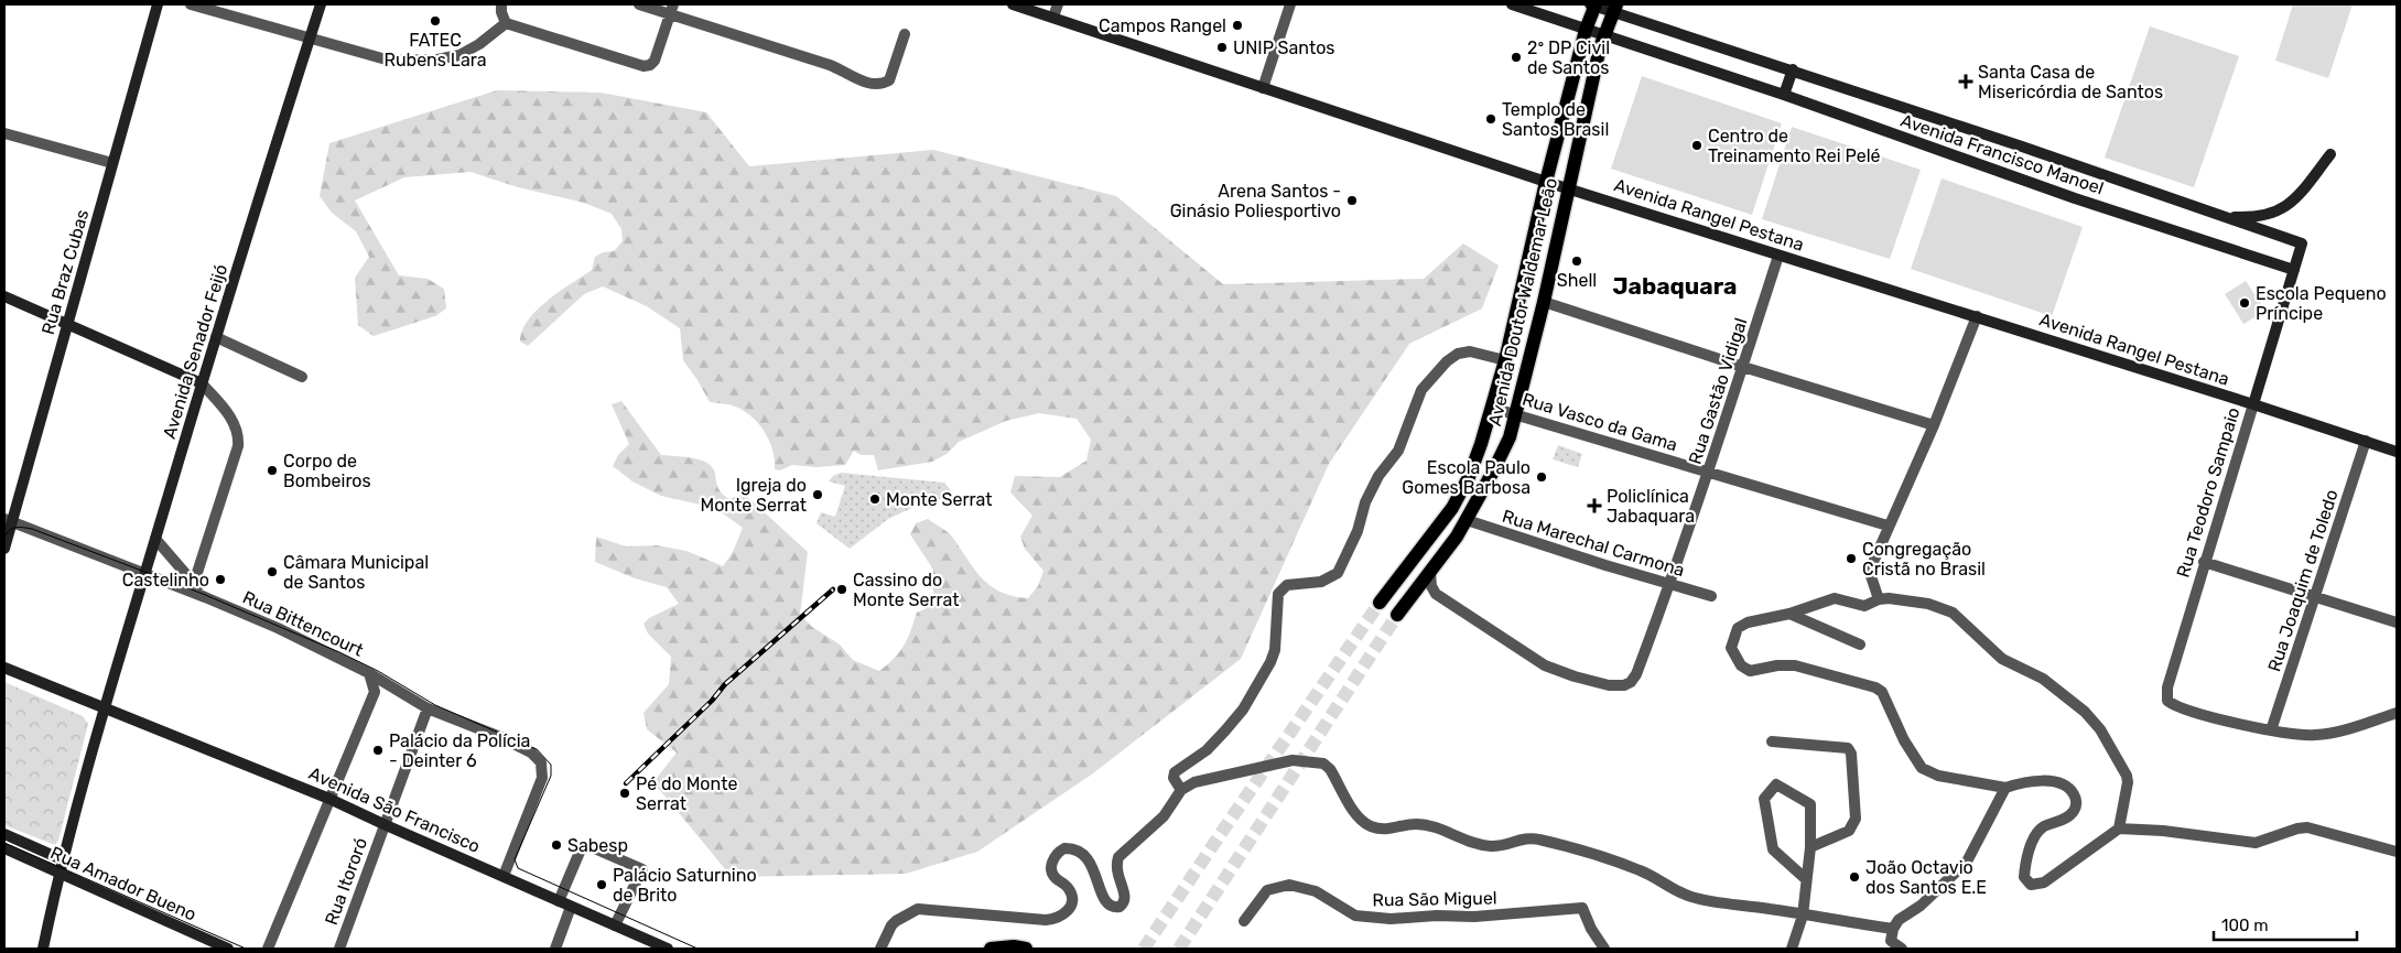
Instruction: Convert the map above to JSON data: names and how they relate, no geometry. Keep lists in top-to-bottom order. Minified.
{"streets":{"main road":["Avenida Doutor Waldemar Leão"],"street":["Avenida Francisco Manoel","Avenida Rangel Pestana","Rua Braz Cubas","Avenida Senador Feijó","Rua Gastão Vidigal","Rua Vasco da Gama","Rua Teodoro Sampaio","Rua Marechal Carmona","Rua Joaquim de Toledo","Rua Bittencourt","Avenida São Francisco","Rua Itororó","Rua Amador Bueno","Rua São Miguel"]},"crossings":[["Avenida Francisco Manoel","Avenida Doutor Waldemar Leão"],["Avenida Francisco Manoel","Rua Teodoro Sampaio"],["Avenida Rangel Pestana","Avenida Doutor Waldemar Leão"],["Avenida Rangel Pestana","Rua Gastão Vidigal"],["Avenida Rangel Pestana","Rua Teodoro Sampaio"],["Avenida Rangel Pestana","Rua Joaquim de Toledo"],["Rua Braz Cubas","Rua Bittencourt"],["Avenida Doutor Waldemar Leão","Rua Gastão Vidigal"],["Avenida Doutor Waldemar Leão","Rua Vasco da Gama"],["Avenida Doutor Waldemar Leão","Rua Marechal Carmona"],["Avenida Senador Feijó","Rua Bittencourt"],["Avenida Senador Feijó","Avenida São Francisco"],["Rua Gastão Vidigal","Rua Vasco da Gama"],["Rua Gastão Vidigal","Rua Marechal Carmona"],["Rua Teodoro Sampaio","Rua Joaquim de Toledo"],["Rua Bittencourt","Avenida São Francisco"],["Rua Bittencourt","Rua Itororó"],["Avenida São Francisco","Rua Itororó"]],"districts":["Jabaquara"],"places":{"other":["FATEC Rubens Lara","Campos Rangel","UNIP Santos","2º DP Civil de Santos","Templo de Santos Brasil","Centro de Treinamento Rei Pelé","Arena Santos - Ginásio Poliesportivo","Shell","Escola Pequeno Príncipe","Corpo de Bombeiros","Escola Paulo Gomes Barbosa","Igreja do Monte Serrat","Monte Serrat","Congregação Cristã no Brasil","Câmara Municipal de Santos","Castelinho","Cassino do Monte Serrat","Palácio da Polícia - Deinter 6","Pé do Monte Serrat","Sabesp","João Octavio dos Santos E.E","Palácio Saturnino de Brito"],"health":["Santa Casa de Misericórdia de Santos","Policlínica Jabaquara"]},"scale_bar":"100 m"}
